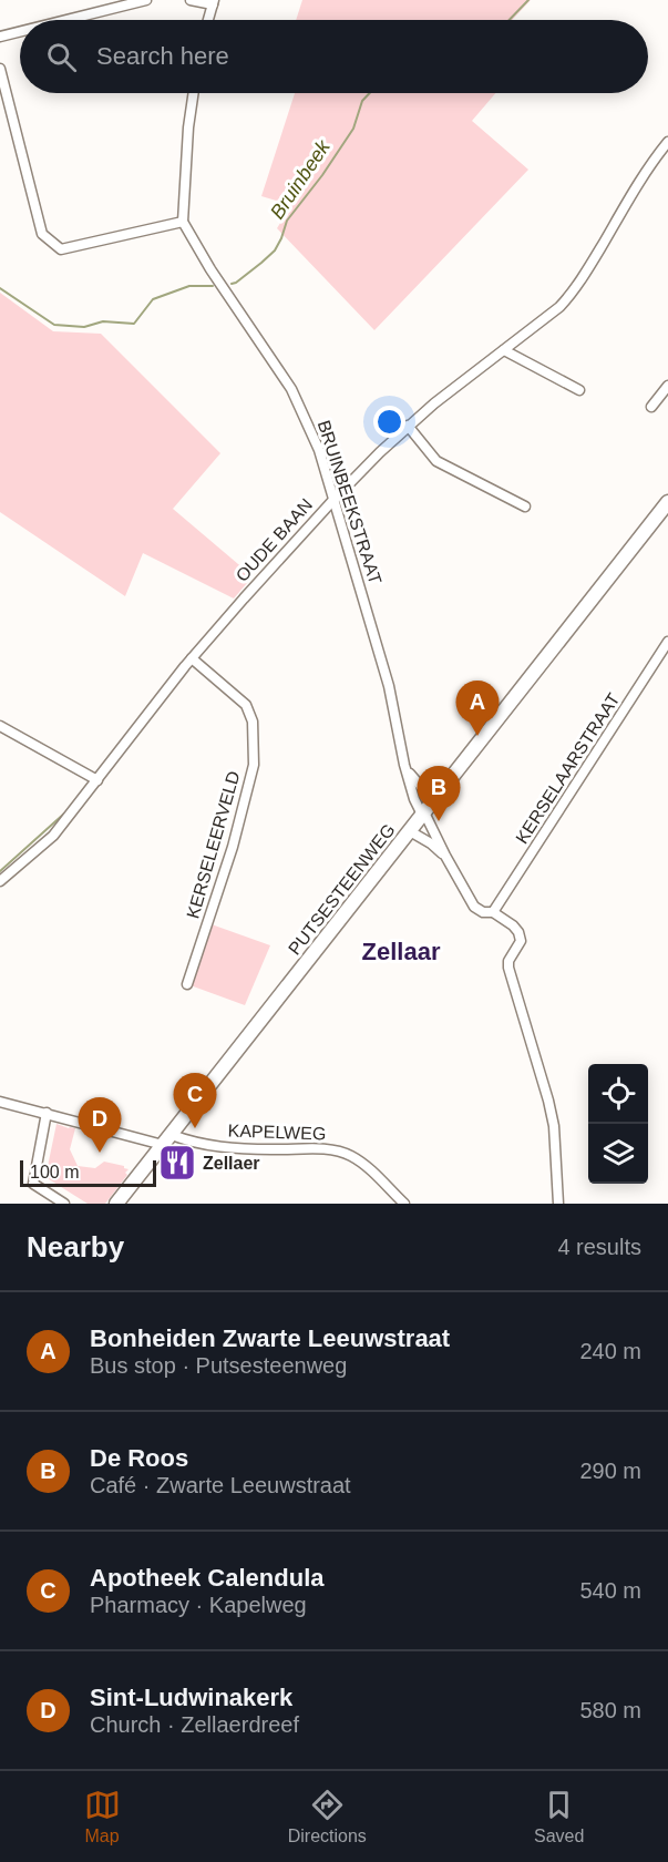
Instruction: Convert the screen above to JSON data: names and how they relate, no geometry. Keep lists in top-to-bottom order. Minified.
{"streets":{"main road":["PUTSESTEENWEG"],"street":["BRUINBEEKSTRAAT","OUDE BAAN","KERSELAARSTRAAT","KERSELEERVELD","KAPELWEG"]},"crossings":[["BRUINBEEKSTRAAT","OUDE BAAN"],["BRUINBEEKSTRAAT","KERSELAARSTRAAT"],["BRUINBEEKSTRAAT","PUTSESTEENWEG"],["OUDE BAAN","KERSELEERVELD"],["PUTSESTEENWEG","KAPELWEG"]],"districts":["Zellaar"],"water":["Bruinbeek"],"places":{"restaurant":["Zellaer"]},"scale_bar":"100 m","page":{"search":"Search here","pins":["A","B","C","D"],"scale":"100 m","heading":["Nearby","4 results"],"list":[{"mark":"A","name":"Bonheiden Zwarte Leeuwstraat","note":"Bus stop · Putsesteenweg","value":"240 m"},{"mark":"B","name":"De Roos","note":"Café · Zwarte Leeuwstraat","value":"290 m"},{"mark":"C","name":"Apotheek Calendula","note":"Pharmacy · Kapelweg","value":"540 m"},{"mark":"D","name":"Sint-Ludwinakerk","note":"Church · Zellaerdreef","value":"580 m"}],"nav":["Map","Directions","Saved"]}}
